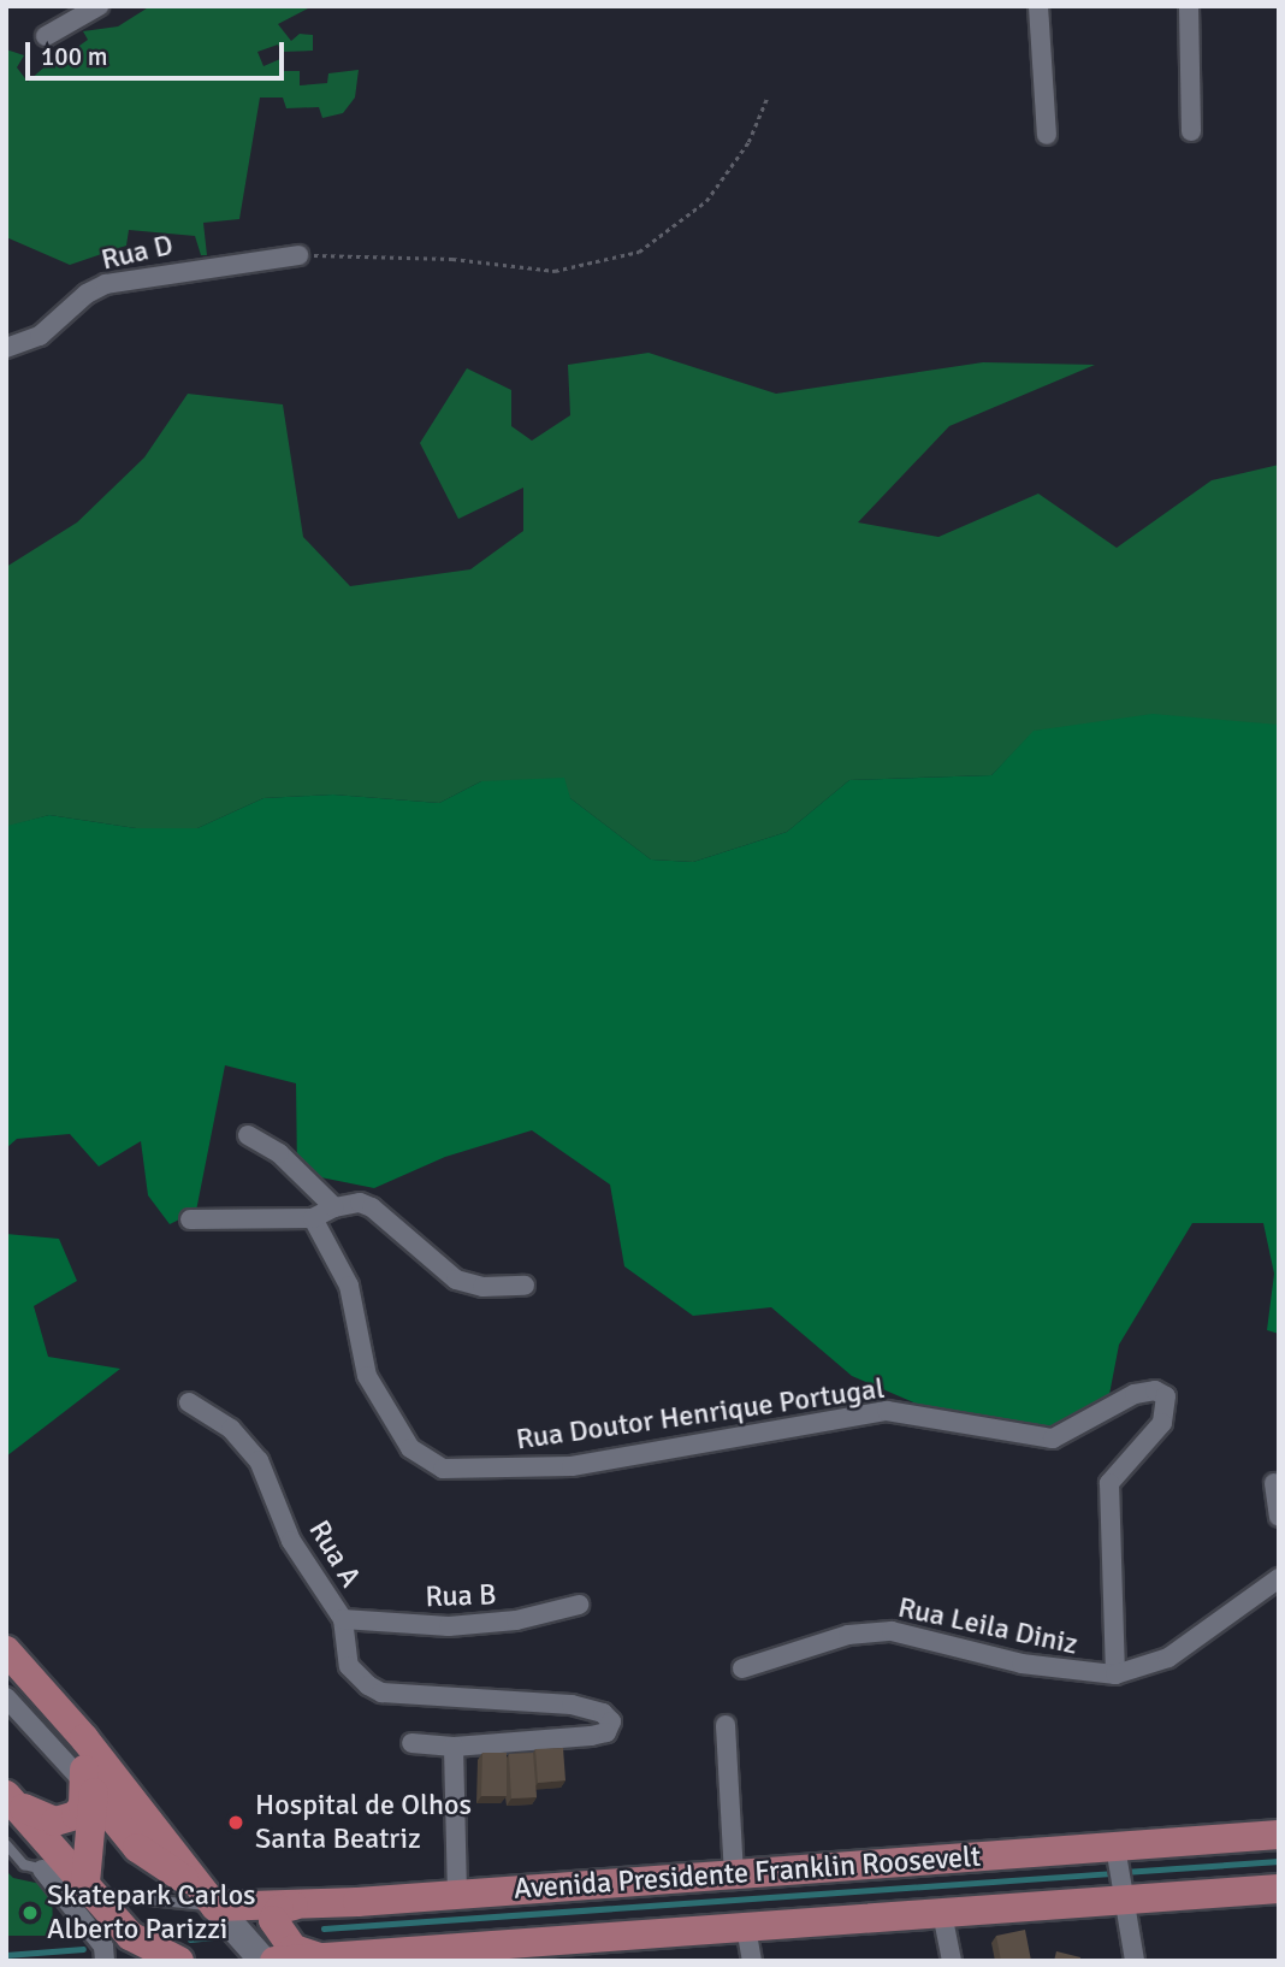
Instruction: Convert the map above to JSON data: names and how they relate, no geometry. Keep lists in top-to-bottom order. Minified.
{"streets":{"main road":["Avenida Presidente Franklin Roosevelt"],"street":["Rua D","Rua Doutor Henrique Portugal","Rua A","Rua B","Rua Leila Diniz"]},"crossings":[["Rua Doutor Henrique Portugal","Rua Leila Diniz"],["Rua A","Rua B"]],"places":["Hospital de Olhos Santa Beatriz","Skatepark Carlos Alberto Parizzi"],"scale_bar":"100 m"}
